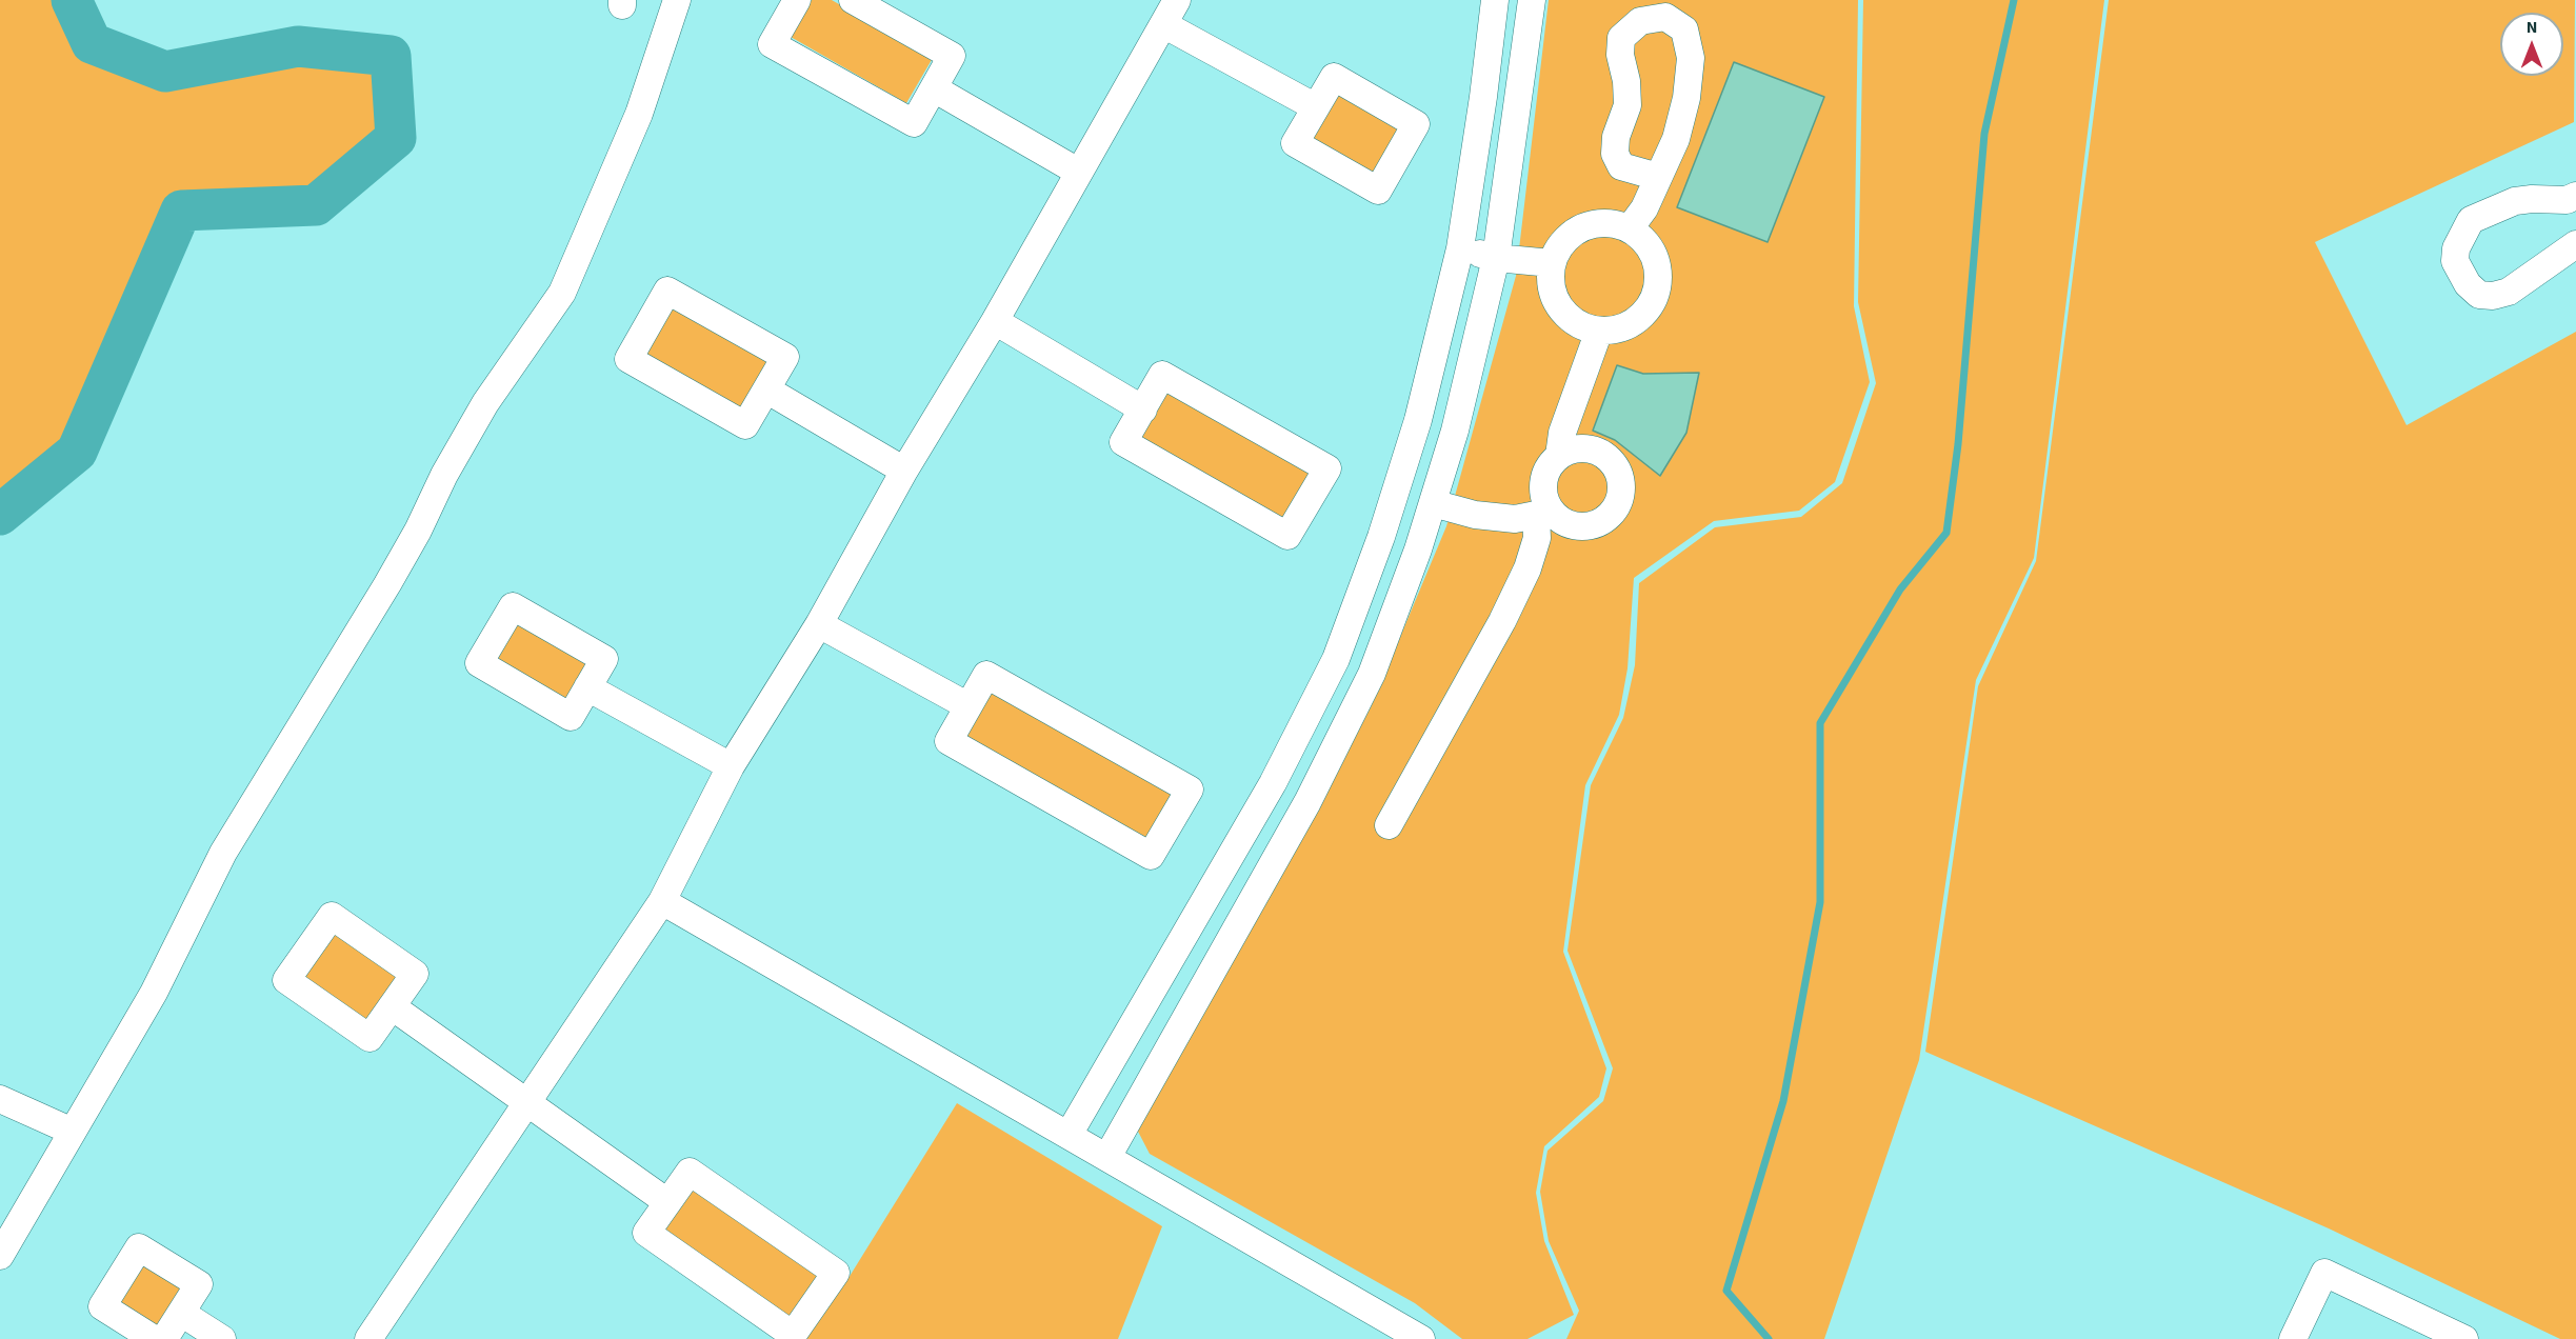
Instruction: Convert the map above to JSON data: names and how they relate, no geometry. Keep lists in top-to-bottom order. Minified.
{"north":"top"}
